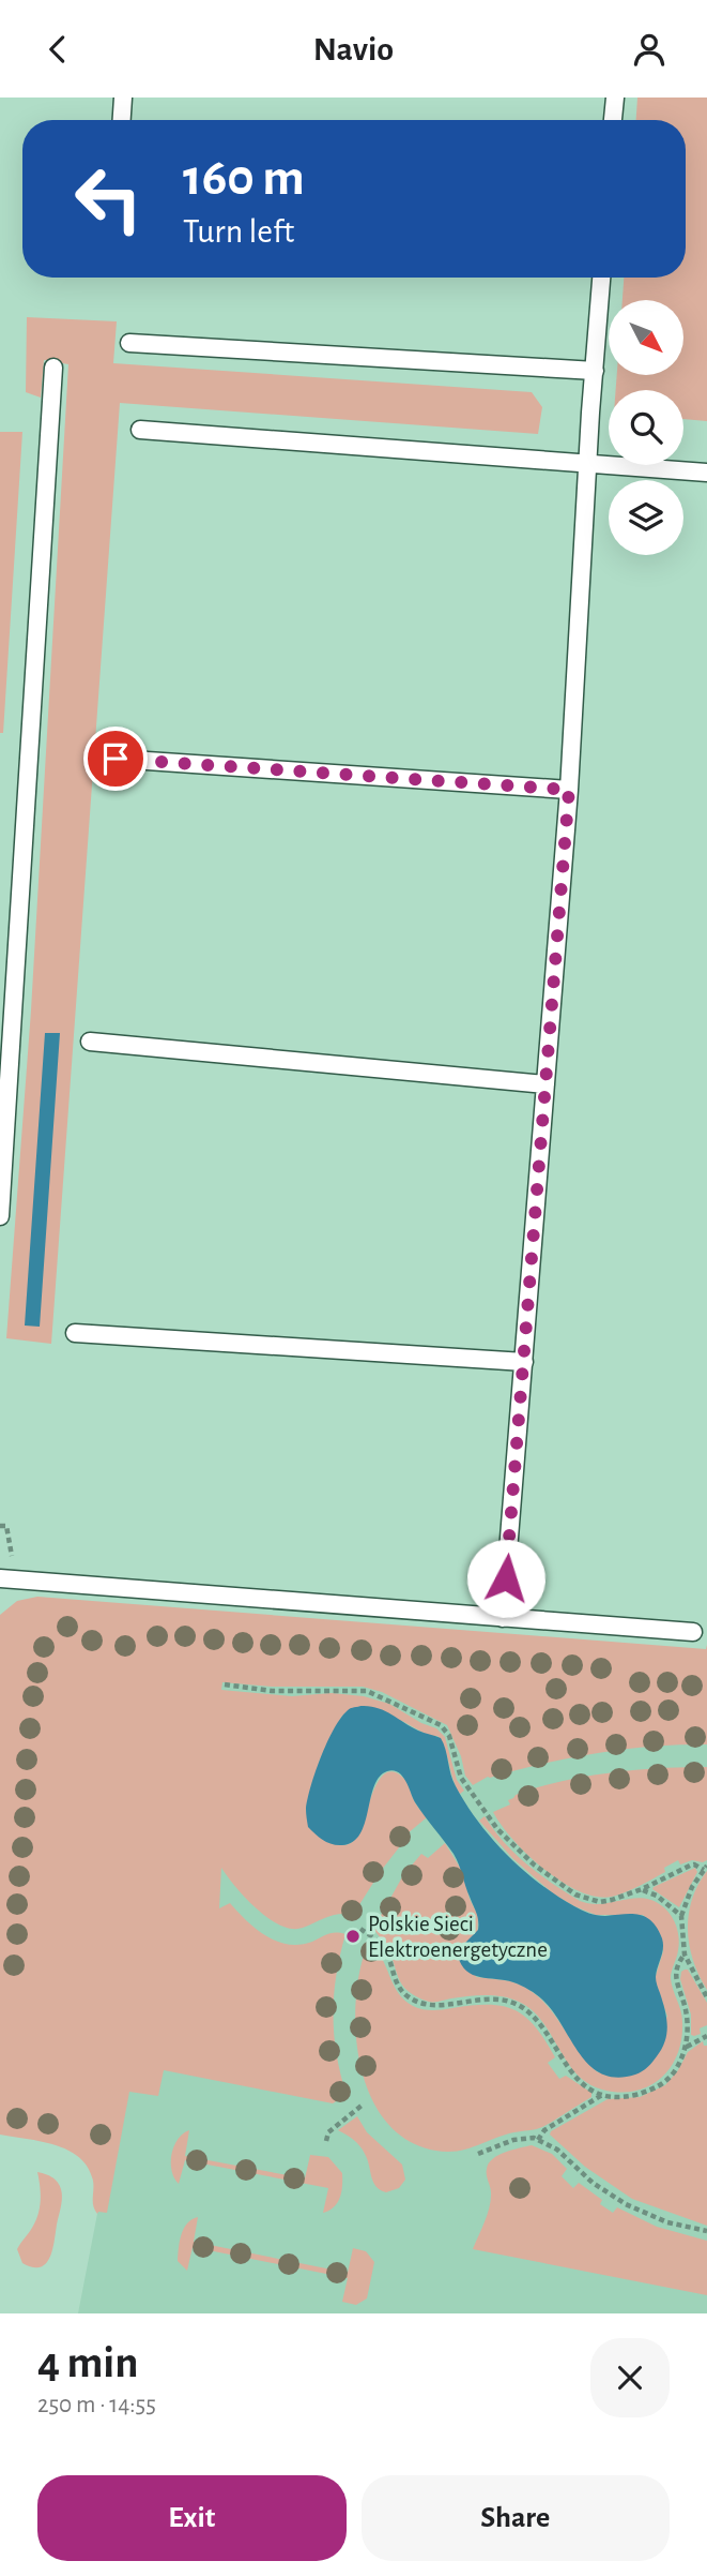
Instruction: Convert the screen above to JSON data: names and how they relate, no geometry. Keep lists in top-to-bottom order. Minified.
{"places":["Polskie Sieci Elektroenergetyczne"],"north":"bottom right","page":{"header":"Navio","turn":["160 m","Turn left"],"heading":["4 min","250 m · 14:55"],"buttons":["Exit","Share"]}}
